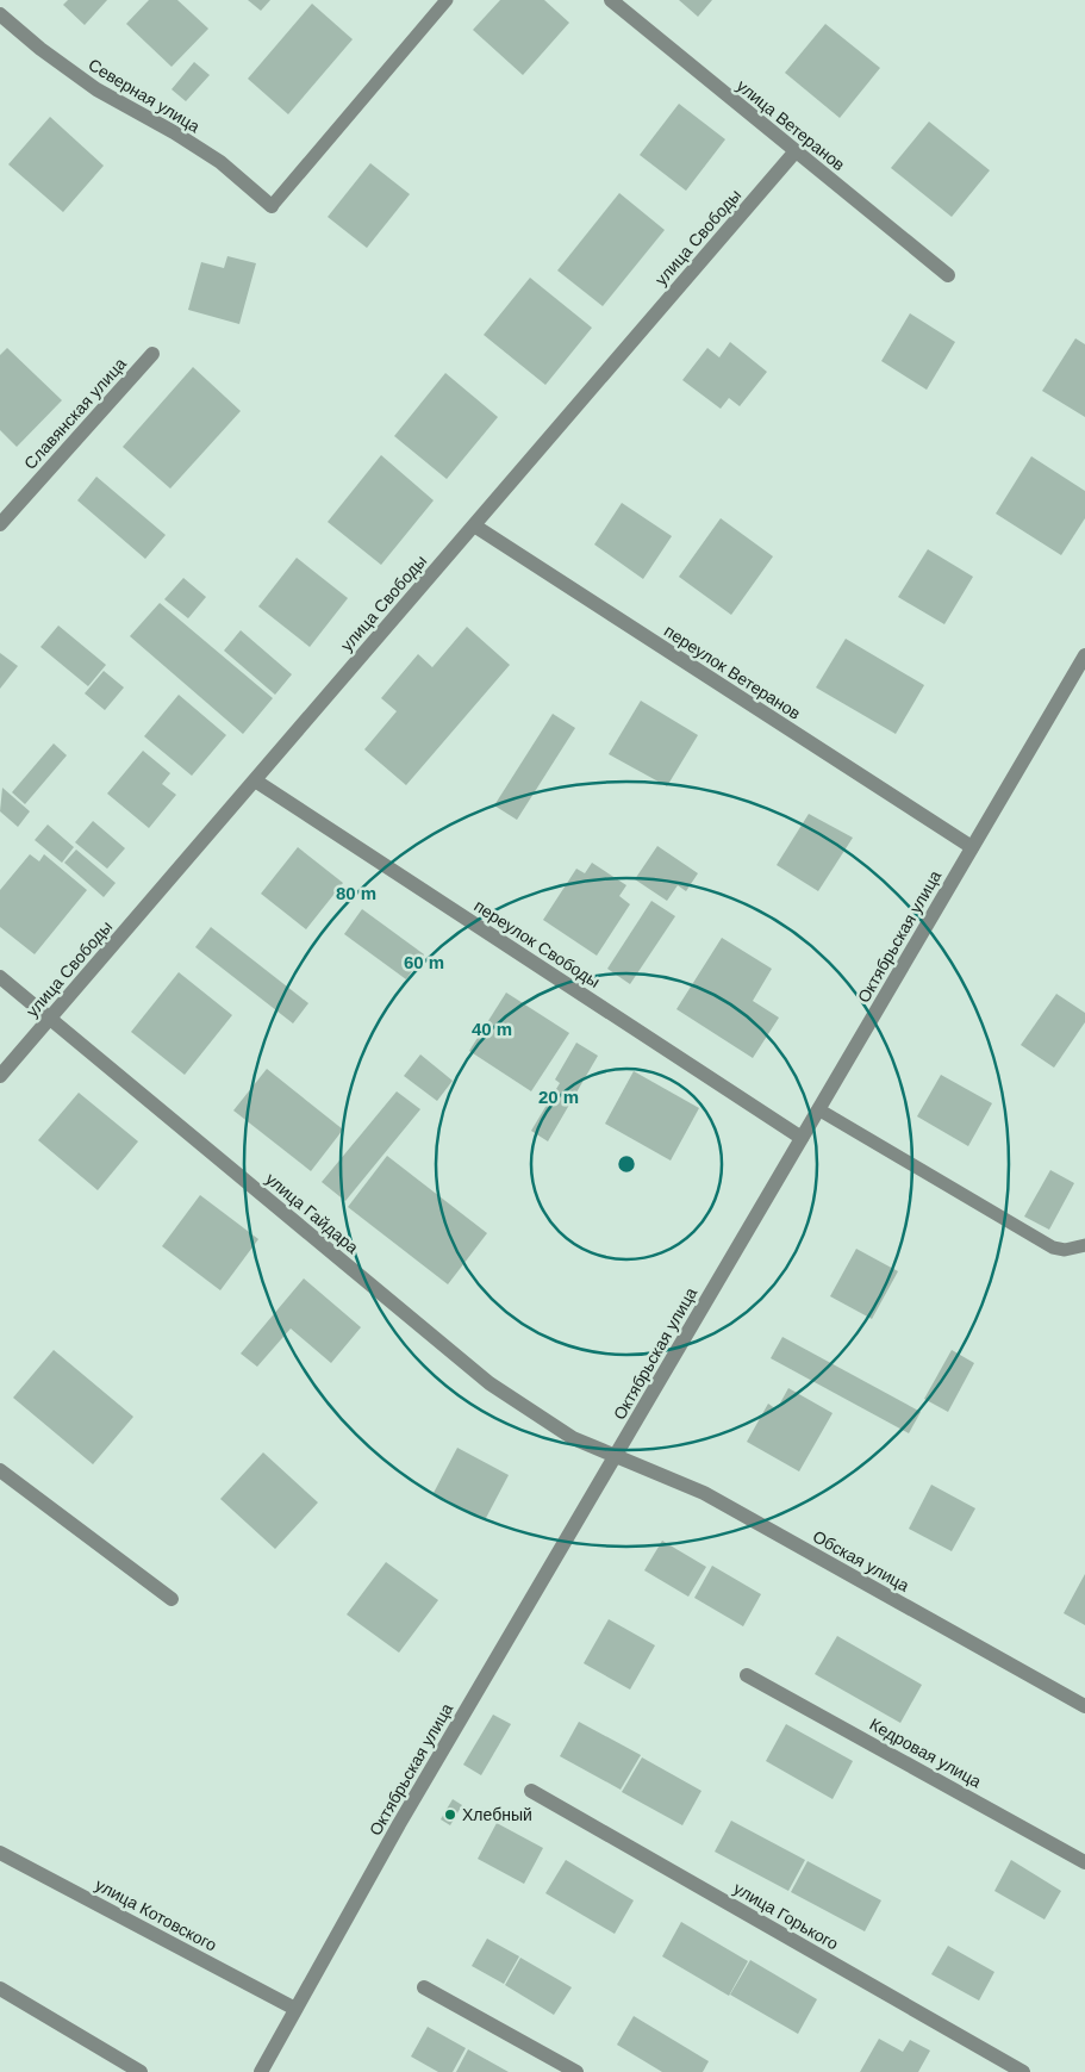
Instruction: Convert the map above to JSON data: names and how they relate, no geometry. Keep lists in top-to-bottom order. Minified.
{"streets":{"street":["Северная улица","улица Ветеранов","улица Свободы","Славянская улица","переулок Ветеранов","Октябрьская улица","переулок Свободы","улица Гайдара","Обская улица","Кедровая улица","улица Котовского","улица Горького"]},"crossings":[["улица Ветеранов","улица Свободы"],["улица Свободы","переулок Ветеранов"],["улица Свободы","переулок Свободы"],["улица Свободы","улица Гайдара"],["переулок Ветеранов","Октябрьская улица"],["Октябрьская улица","переулок Свободы"],["Октябрьская улица","улица Гайдара"],["Октябрьская улица","Обская улица"],["Октябрьская улица","улица Котовского"],["улица Гайдара","Обская улица"]],"places":["Хлебный"],"rings":["80 m","60 m","40 m","20 m"]}
